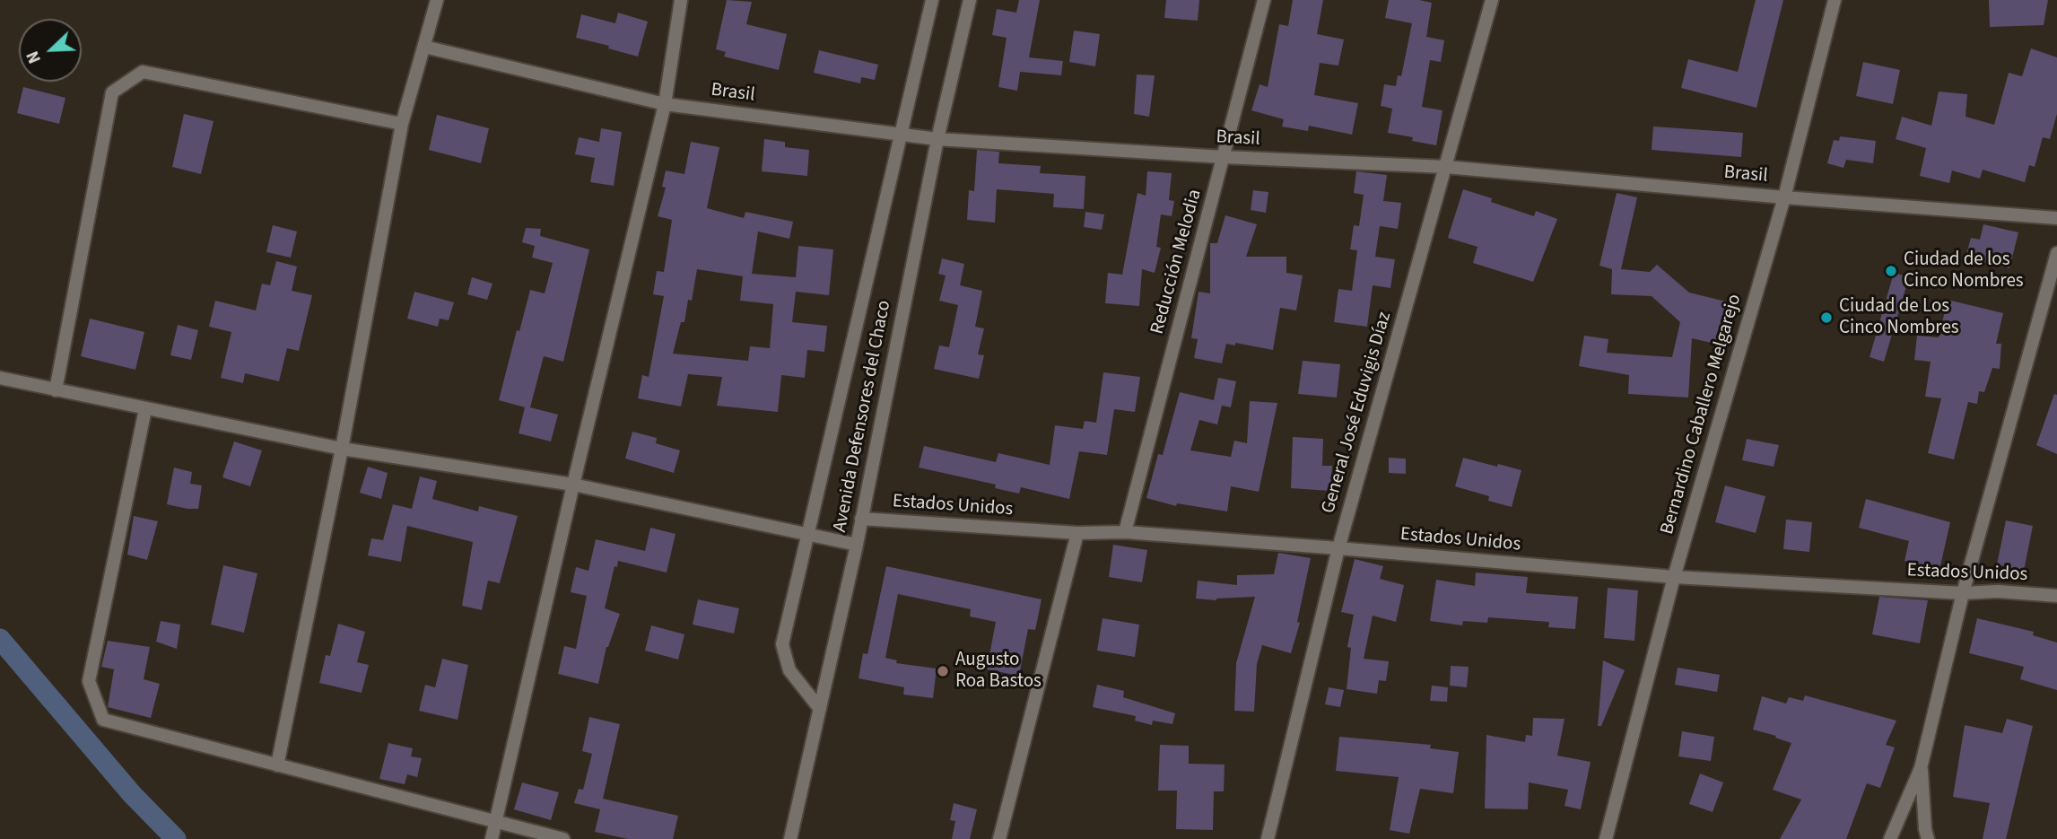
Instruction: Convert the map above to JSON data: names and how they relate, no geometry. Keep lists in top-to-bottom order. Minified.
{"streets":{"street":["Brasil","Reducción Melodia","General José Eduvigis Díaz","Bernardino Caballero Melgarejo","Avenida Defensores del Chaco","Estados Unidos"]},"crossings":[["Brasil","Reducción Melodia"],["Brasil","General José Eduvigis Díaz"],["Brasil","Bernardino Caballero Melgarejo"],["Brasil","Avenida Defensores del Chaco"],["Reducción Melodia","Estados Unidos"],["General José Eduvigis Díaz","Estados Unidos"],["Bernardino Caballero Melgarejo","Estados Unidos"],["Avenida Defensores del Chaco","Estados Unidos"]],"places":["Ciudad de los Cinco Nombres","Ciudad de Los Cinco Nombres","Augusto Roa Bastos"],"north":"bottom left"}
